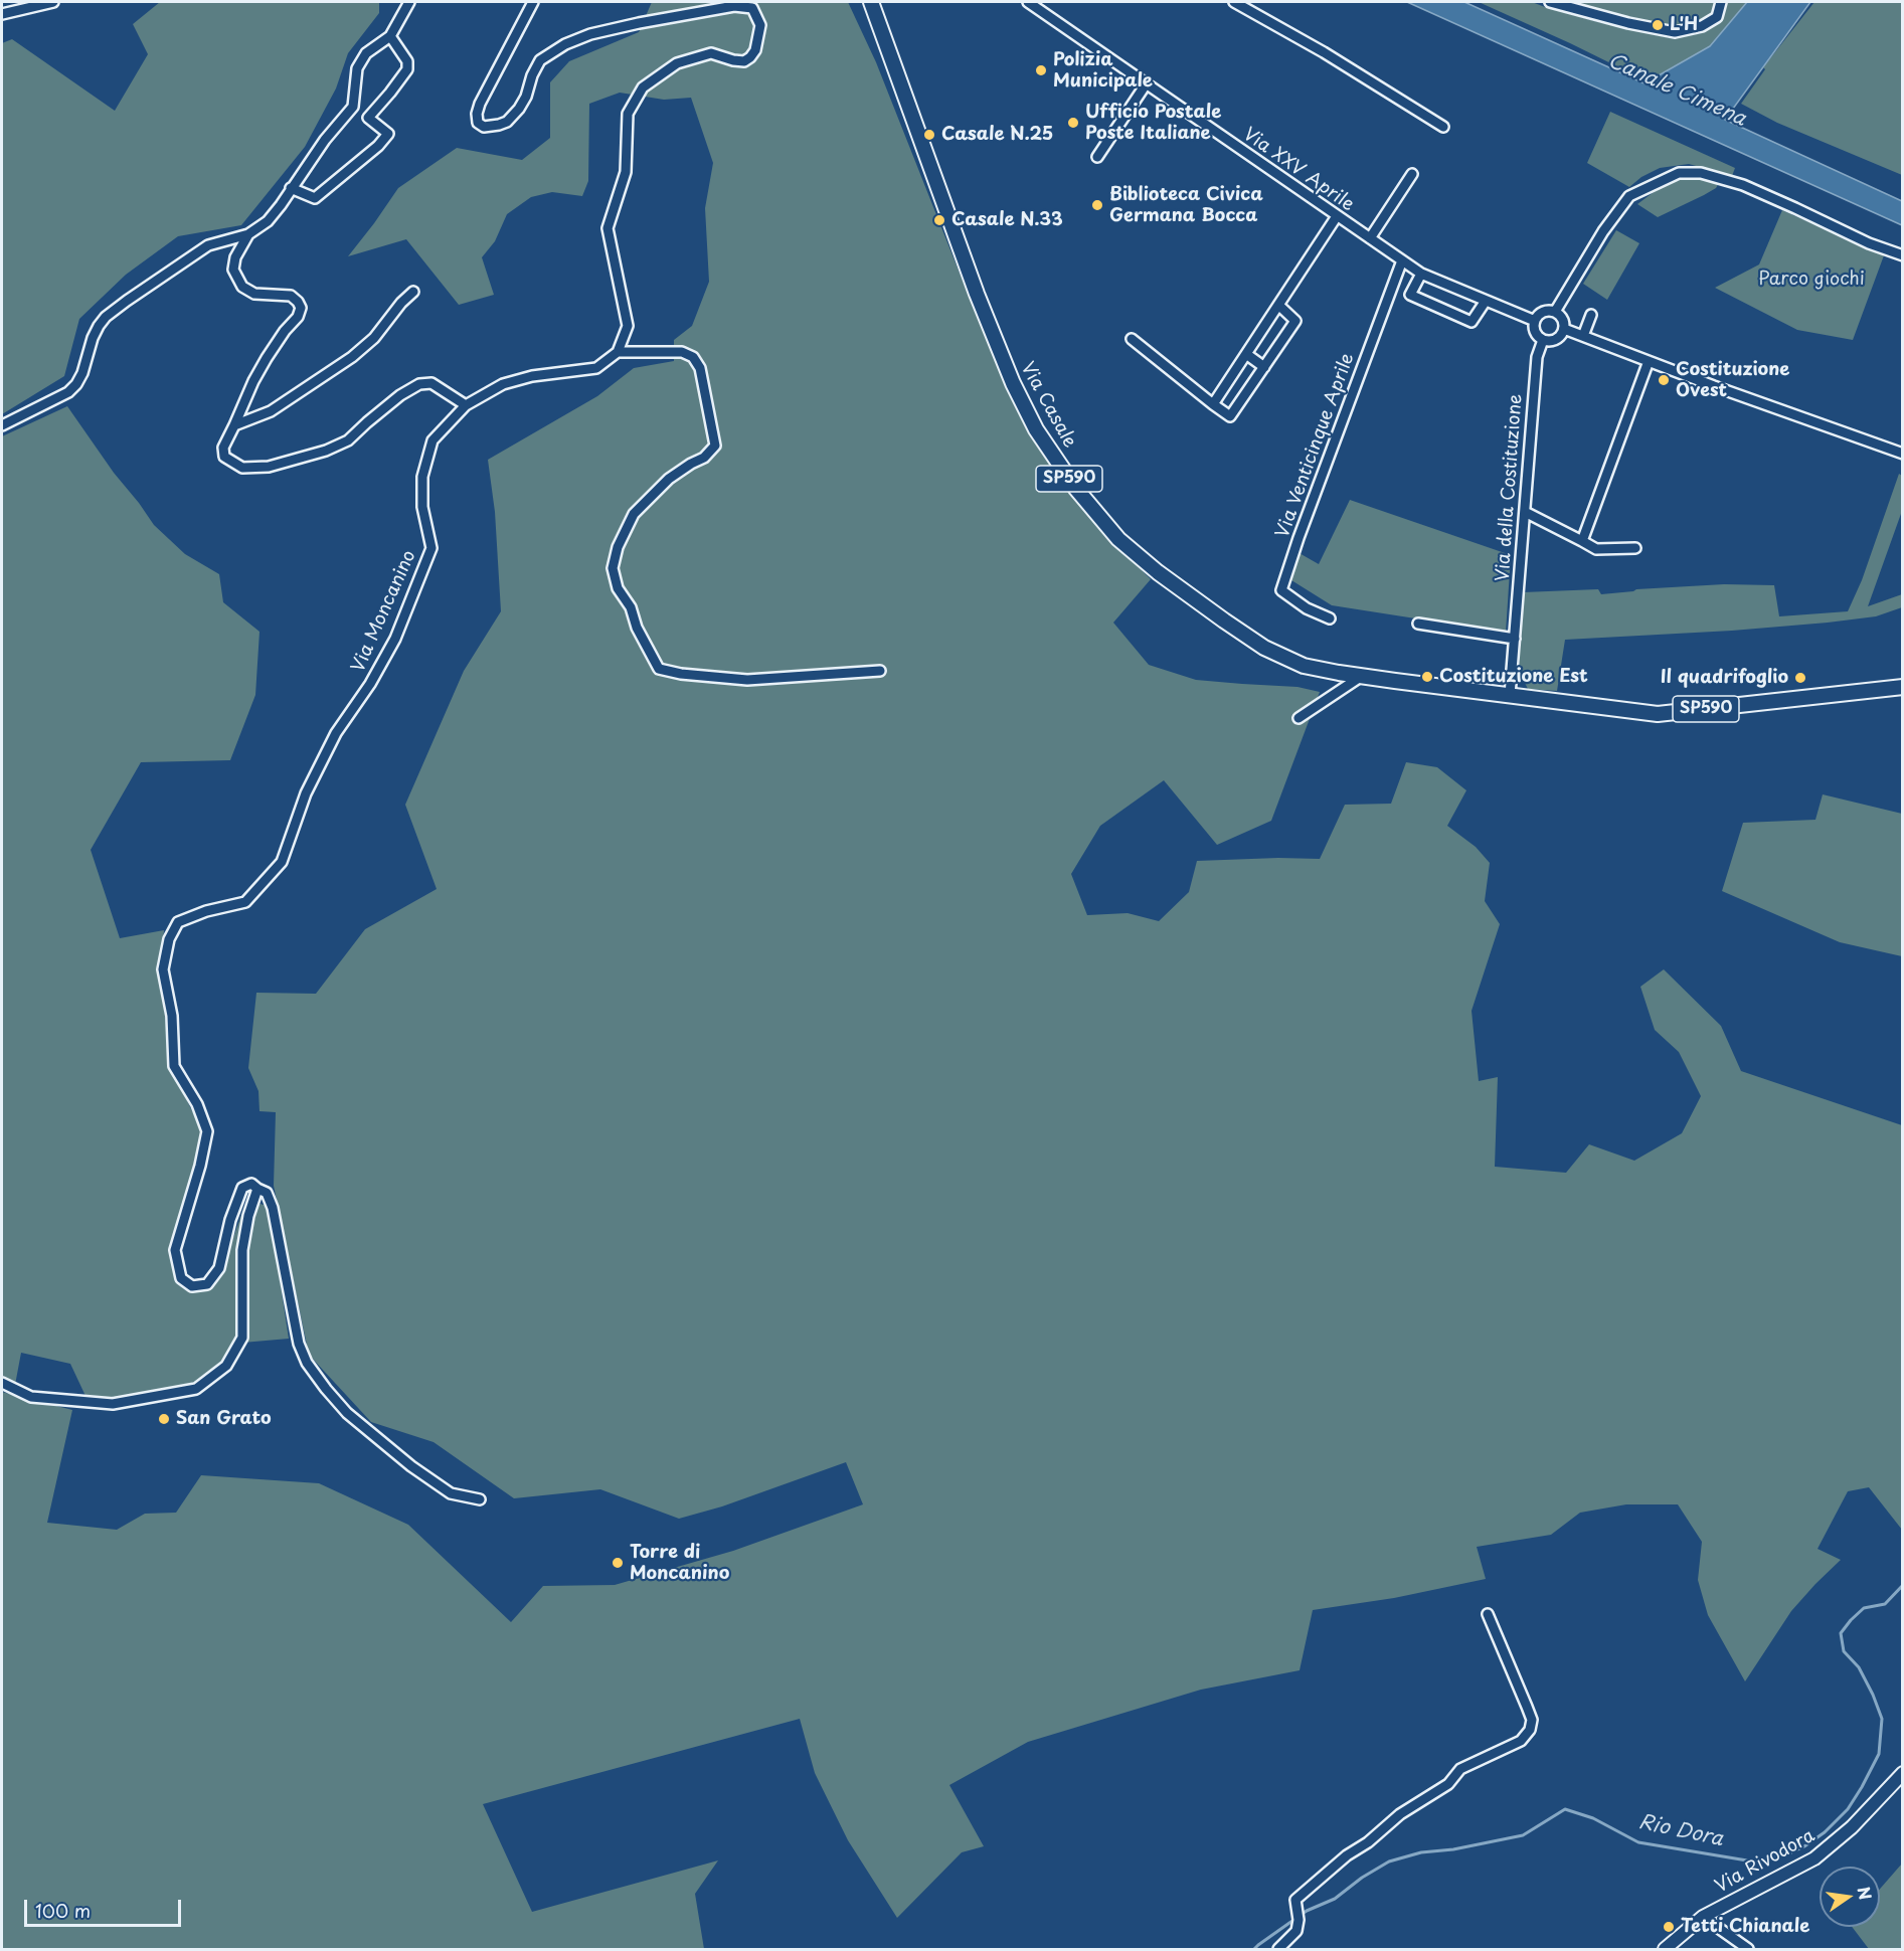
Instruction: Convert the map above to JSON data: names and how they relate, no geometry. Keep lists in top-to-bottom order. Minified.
{"streets":{"main road":["Via Casale","SP590"],"street":["Via XXV Aprile","Via Venticinque Aprile","Via della Costituzione","Via Moncanino","Via Rivodora"]},"crossings":[["Via XXV Aprile","Via Venticinque Aprile"],["Via XXV Aprile","Via della Costituzione"],["Via Casale","Via della Costituzione"]],"water":["Canale Cimena","Rio Dora"],"parks":["Parco giochi"],"places":["L'H","Polizia Municipale","Ufficio Postale Poste Italiane","Casale N.25","Biblioteca Civica Germana Bocca","Casale N.33","Costituzione Ovest","Costituzione Est","Il quadrifoglio","San Grato","Torre di Moncanino","Tetti Chianale"],"scale_bar":"100 m","north":"right"}
